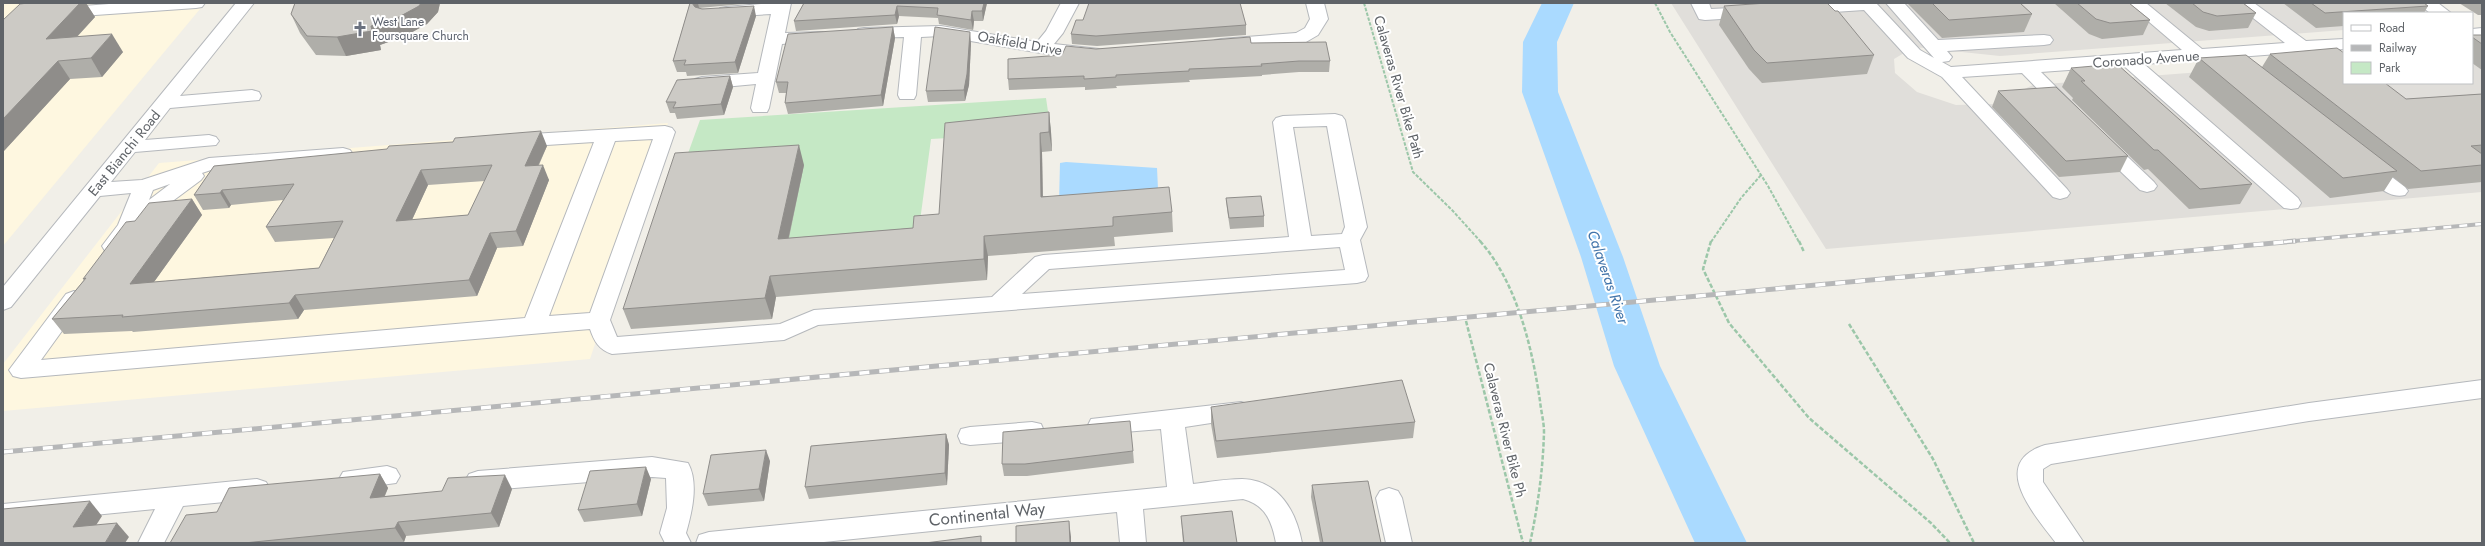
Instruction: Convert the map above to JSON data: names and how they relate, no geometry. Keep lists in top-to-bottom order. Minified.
{"streets":{"street":["Oakfield Drive","Coronado Avenue","East Bianchi Road","Continental Way"],"path":["Calaveras River Bike Path","Calaveras River Bike Ph"]},"water":["Calaveras River"],"places":{"church":["West Lane Foursquare Church"]},"legend":["Road","Railway","Park"]}
